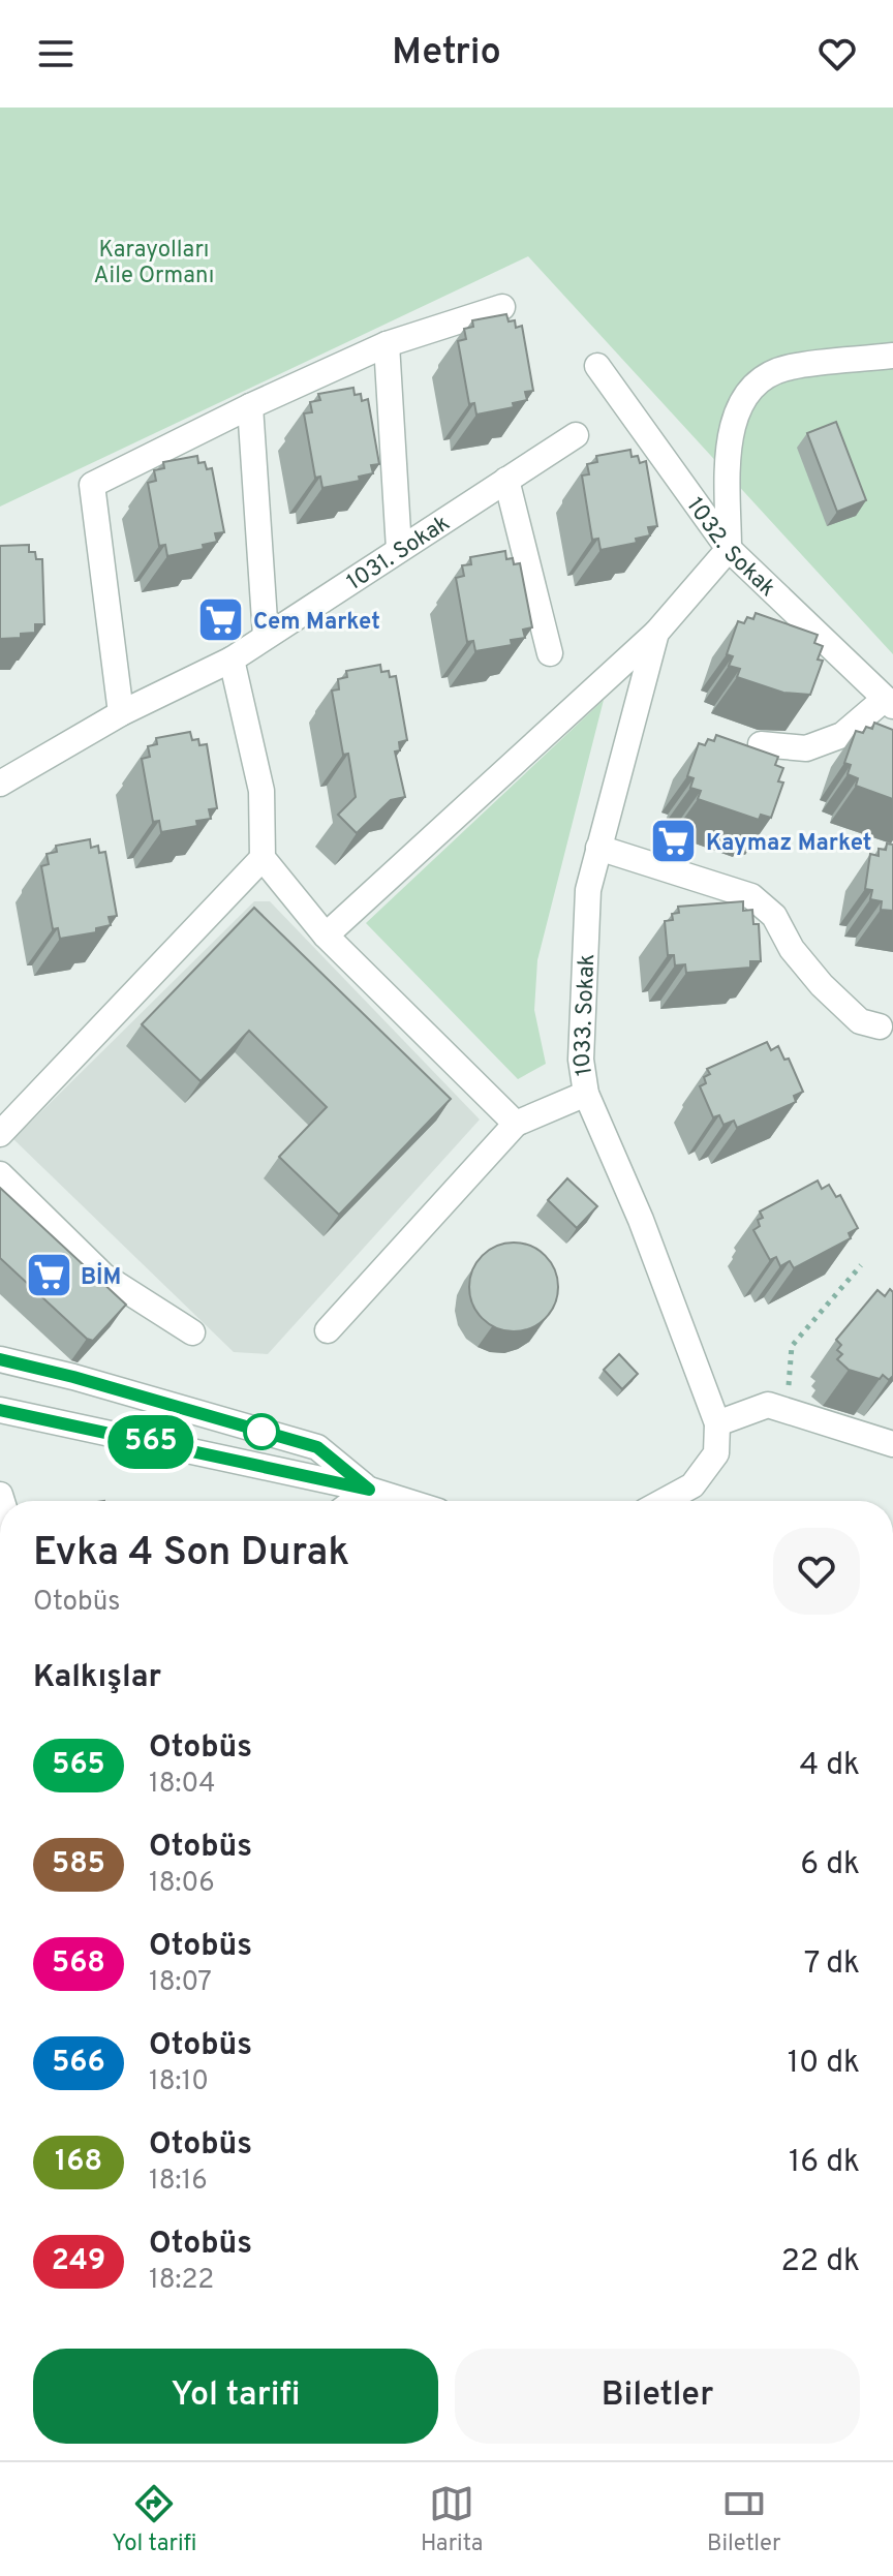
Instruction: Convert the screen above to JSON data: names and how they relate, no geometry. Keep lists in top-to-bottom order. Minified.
{"streets":{"street":["1032. Sokak","1031. Sokak","1033. Sokak"]},"crossings":[["1032. Sokak","1033. Sokak"]],"parks":["Karayolları Aile Ormanı"],"places":{"supermarket":["Cem Market","Kaymaz Market","BİM"]},"lines":["bus line 565"],"page":{"header":"Metrio","on_map":"565","heading":[["Evka 4 Son Durak","Otobüs"],"Kalkışlar"],"list":[{"mark":"565","name":"Otobüs","note":"18:04","value":"4 dk"},{"mark":"585","name":"Otobüs","note":"18:06","value":"6 dk"},{"mark":"568","name":"Otobüs","note":"18:07","value":"7 dk"},{"mark":"566","name":"Otobüs","note":"18:10","value":"10 dk"},{"mark":"168","name":"Otobüs","note":"18:16","value":"16 dk"},{"mark":"249","name":"Otobüs","note":"18:22","value":"22 dk"}],"buttons":["Yol tarifi","Biletler"],"tabs":["Yol tarifi","Harita","Biletler"]}}
